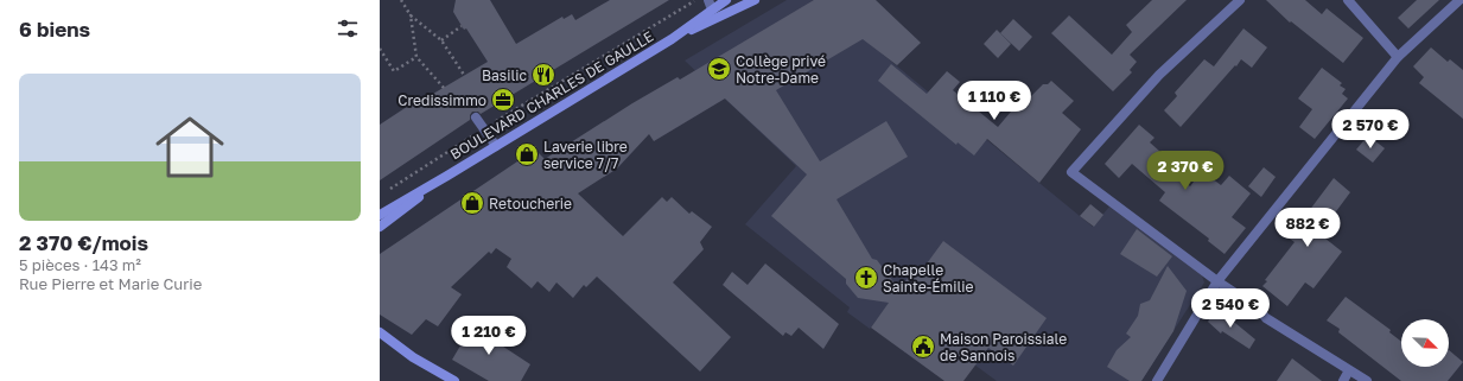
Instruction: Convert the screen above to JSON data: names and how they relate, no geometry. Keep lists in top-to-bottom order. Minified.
{"streets":{"main road":["BOULEVARD CHARLES DE GAULLE"]},"places":{"school or university":["Collège privé Notre-Dame"],"restaurant":["Basilic"],"office":["Credissimmo"],"shop":["Laverie libre service 7/7","Retoucherie"],"church":["Chapelle Sainte-Émilie"],"public building":["Maison Paroissiale de Sannois"]},"north":"bottom right","page":{"heading":"6 biens","list":[{"name":"2 370 €/mois","note":"5 pièces · 143 m² · Rue Pierre et Marie Curie"}],"price":["1 110 €","2 570 €","2 370 €","882 €","2 540 €","1 210 €"]}}
